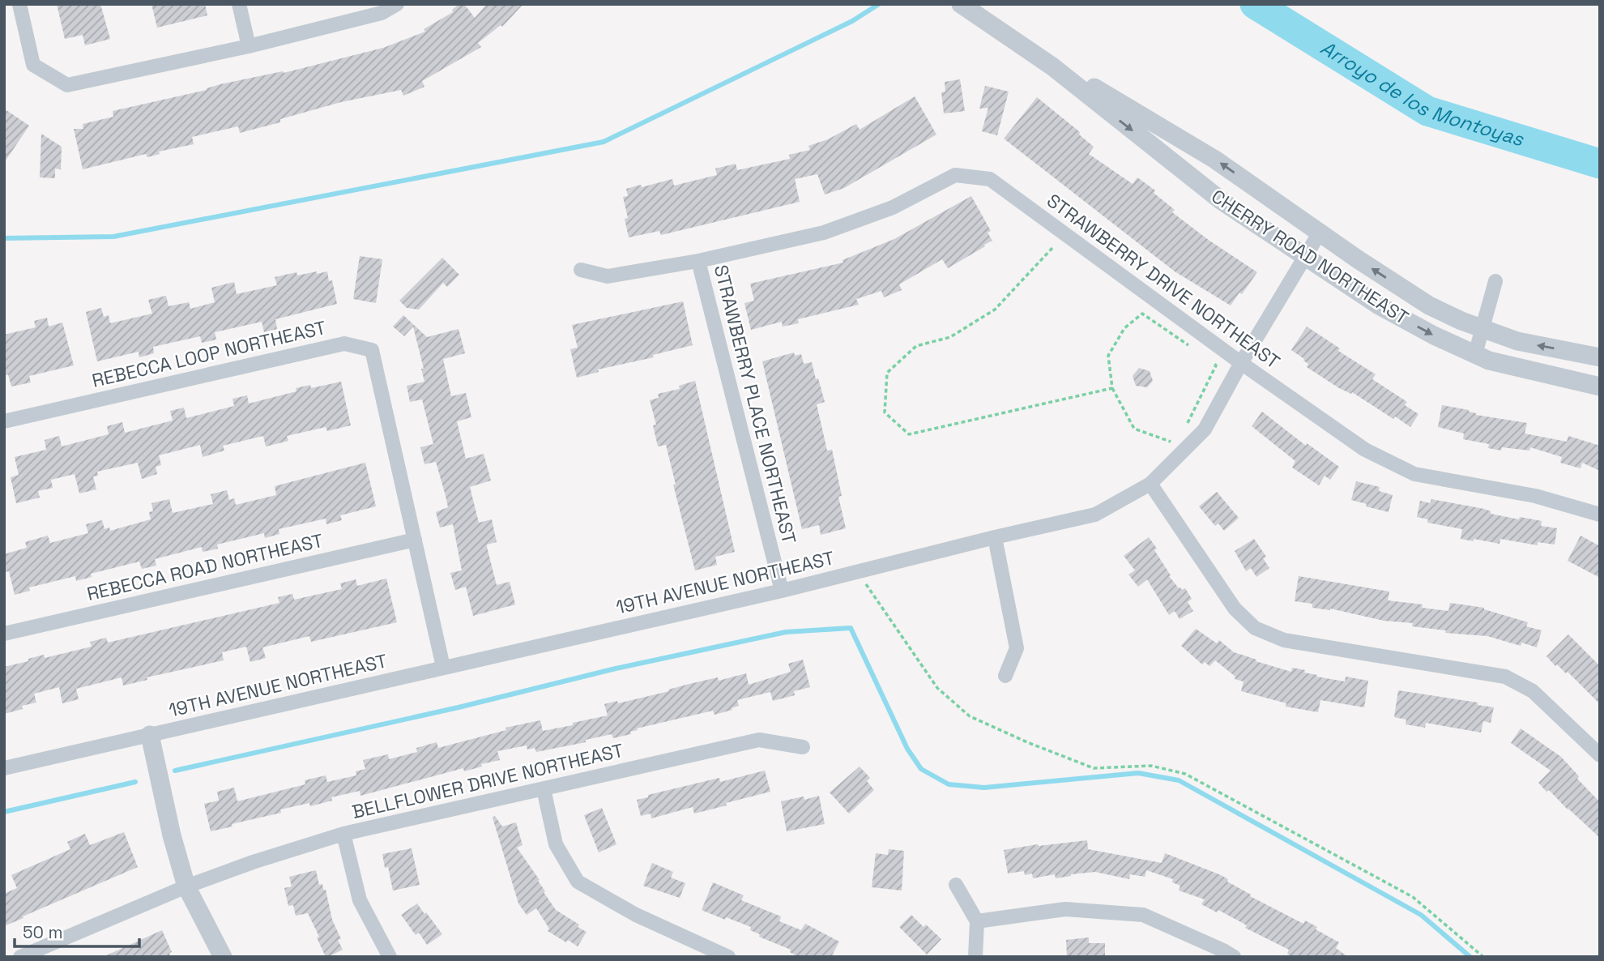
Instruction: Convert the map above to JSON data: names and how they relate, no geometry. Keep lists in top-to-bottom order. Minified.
{"streets":{"street":["CHERRY ROAD NORTHEAST","STRAWBERRY DRIVE NORTHEAST","REBECCA LOOP NORTHEAST","STRAWBERRY PLACE NORTHEAST","REBECCA ROAD NORTHEAST","19TH AVENUE NORTHEAST","BELLFLOWER DRIVE NORTHEAST"]},"crossings":[["CHERRY ROAD NORTHEAST","19TH AVENUE NORTHEAST"],["STRAWBERRY DRIVE NORTHEAST","STRAWBERRY PLACE NORTHEAST"],["STRAWBERRY DRIVE NORTHEAST","19TH AVENUE NORTHEAST"],["REBECCA LOOP NORTHEAST","REBECCA ROAD NORTHEAST"],["REBECCA LOOP NORTHEAST","19TH AVENUE NORTHEAST"],["STRAWBERRY PLACE NORTHEAST","19TH AVENUE NORTHEAST"]],"water":["Arroyo de los Montoyas"],"scale_bar":"50 m"}
